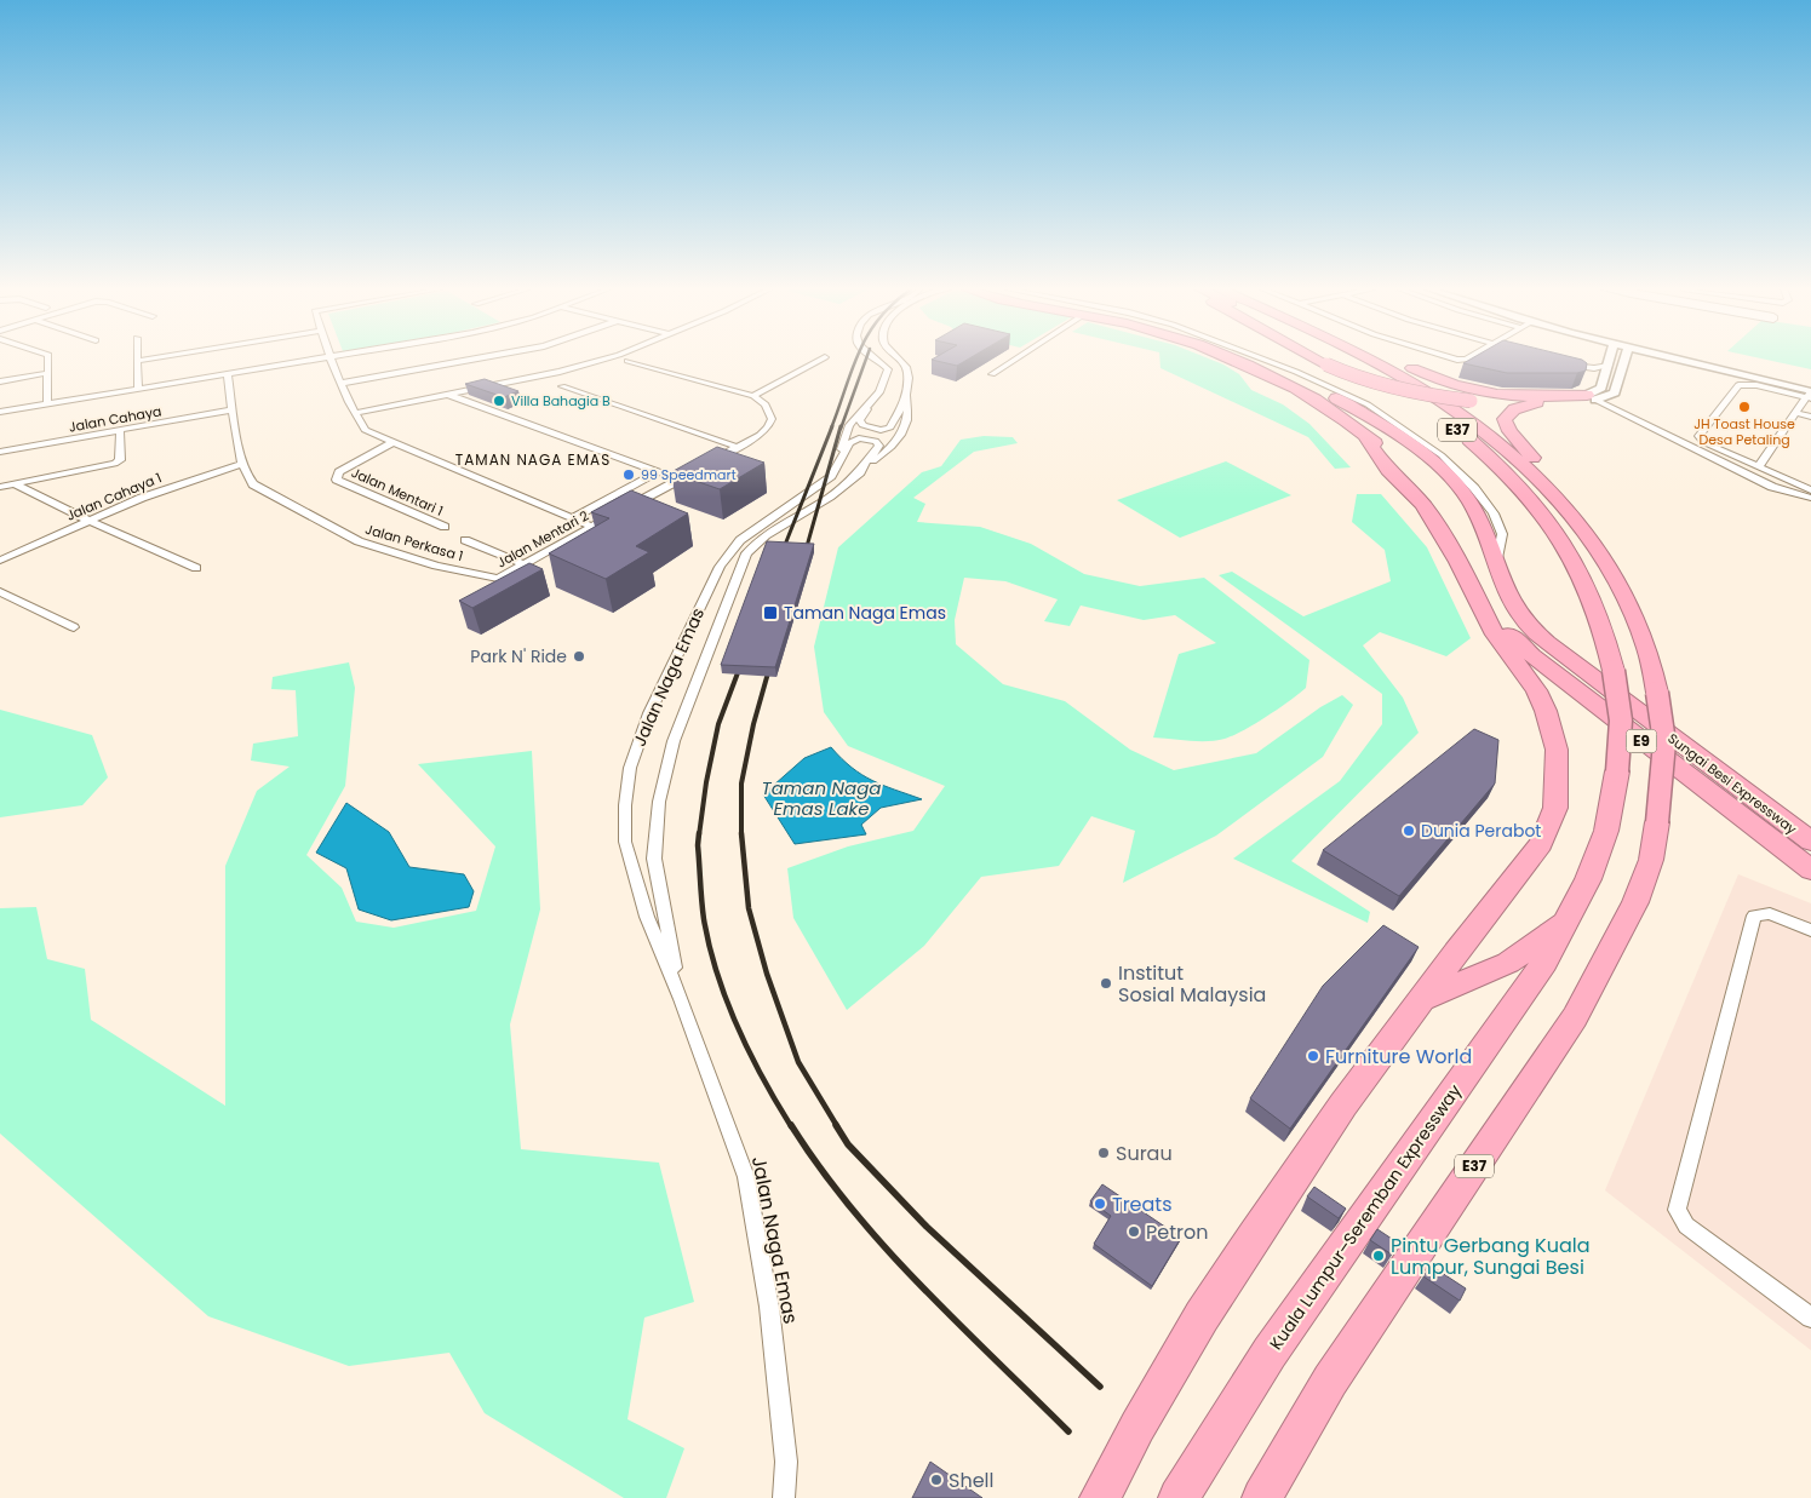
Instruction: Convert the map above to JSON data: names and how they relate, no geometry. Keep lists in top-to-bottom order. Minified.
{"streets":{"highway":["E37","E9","Sungai Besi Expressway","Kuala Lumpur–Seremban Expressway"],"street":["Jalan Cahaya","Jalan Mentari 1","Jalan Cahaya 1","Jalan Mentari 2","Jalan Perkasa 1","Jalan Naga Emas"]},"crossings":[["Jalan Cahaya 1","Jalan Perkasa 1"],["Jalan Mentari 2","Jalan Perkasa 1"]],"districts":["TAMAN NAGA EMAS"],"water":["Taman Naga Emas Lake"],"places":{"other":["Villa Bahagia B","JH Toast House Desa Petaling","99 Speedmart","Park N' Ride","Dunia Perabot","Institut Sosial Malaysia","Furniture World","Surau","Treats","Petron","Pintu Gerbang Kuala Lumpur, Sungai Besi","Shell"],"transit":["Taman Naga Emas"]}}
